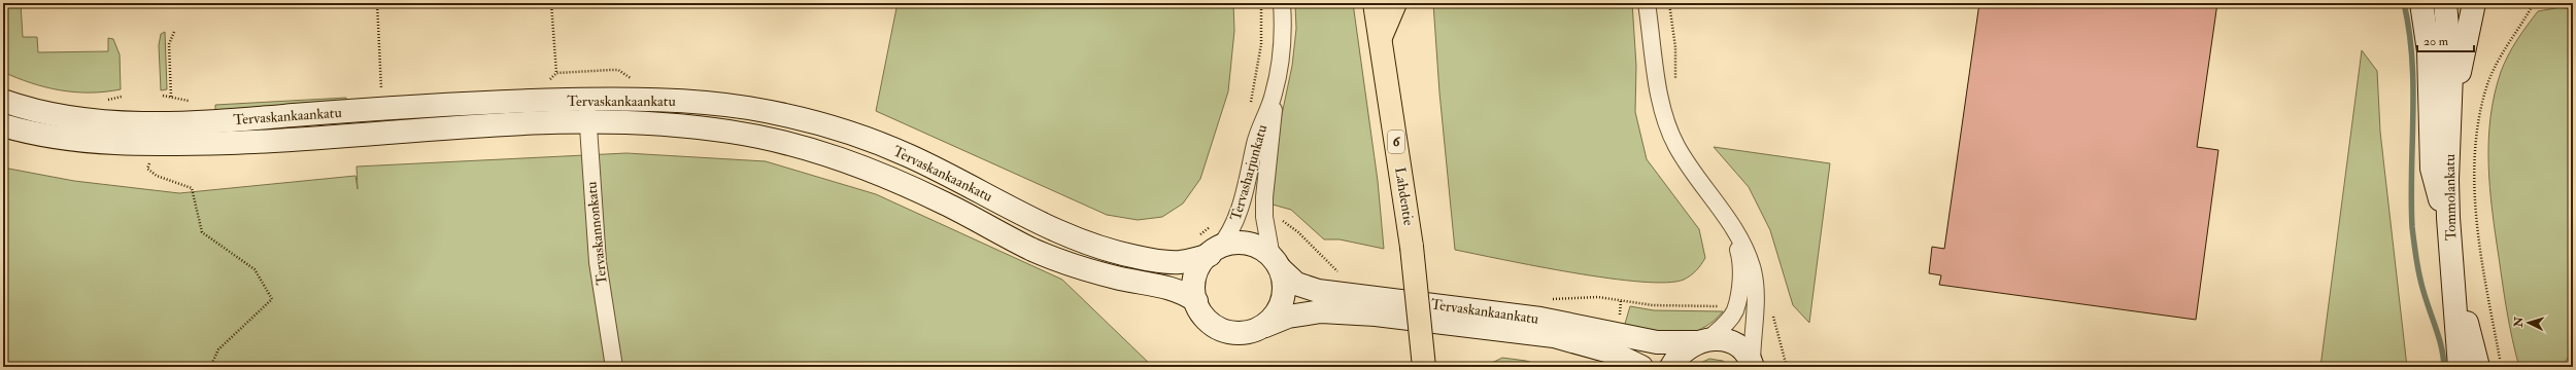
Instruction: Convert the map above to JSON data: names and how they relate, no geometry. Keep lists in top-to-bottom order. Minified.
{"streets":{"highway":["6","Lahdentie"],"street":["Tervaskankaankatu","Tervasharjunkatu","Tommolankatu","Tervaskannonkatu"]},"crossings":[["Tervaskankaankatu","Tervasharjunkatu"],["Tervaskankaankatu","Tervaskannonkatu"]],"scale_bar":"20 m","north":"left"}
